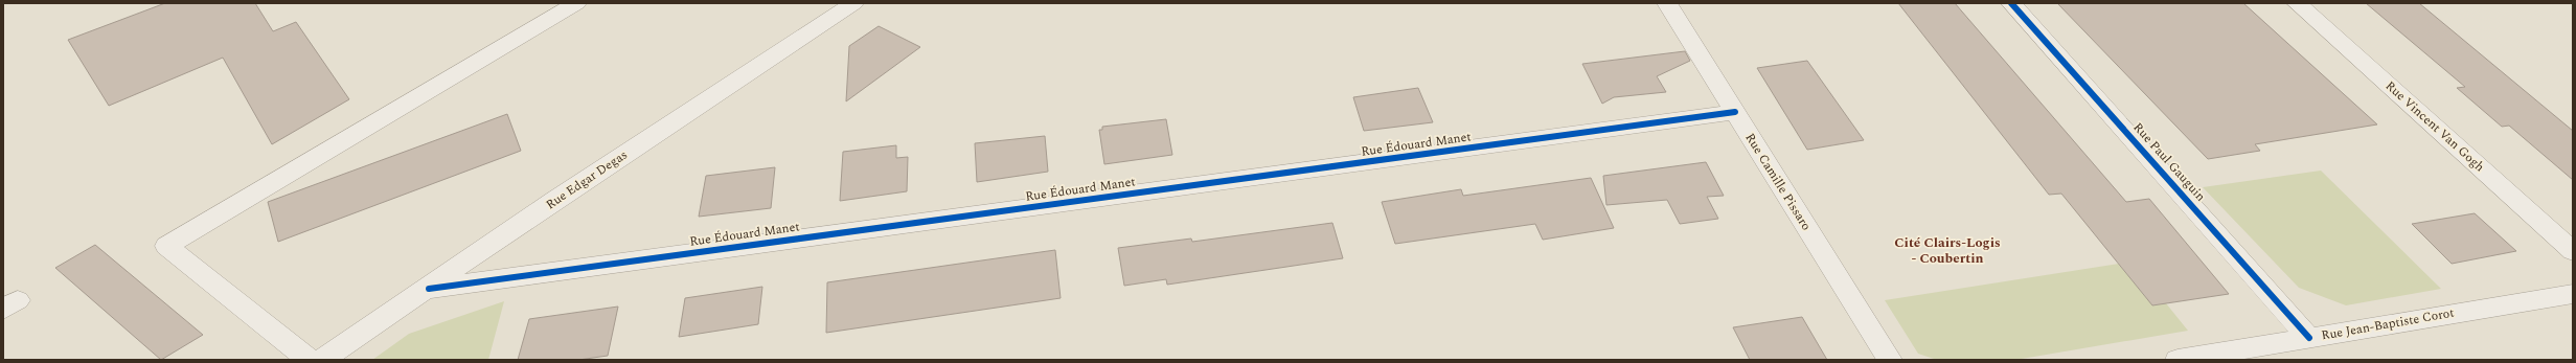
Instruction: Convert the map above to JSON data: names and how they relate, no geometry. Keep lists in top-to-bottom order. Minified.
{"streets":{"street":["Rue Vincent Van Gogh","Rue Édouard Manet","Rue Paul Gauguin","Rue Edgar Degas","Rue Camille Pissaro","Rue Jean-Baptiste Corot"]},"crossings":[["Rue Édouard Manet","Rue Edgar Degas"],["Rue Édouard Manet","Rue Camille Pissaro"],["Rue Paul Gauguin","Rue Jean-Baptiste Corot"]],"districts":["Cité Clairs-Logis - Coubertin"]}
